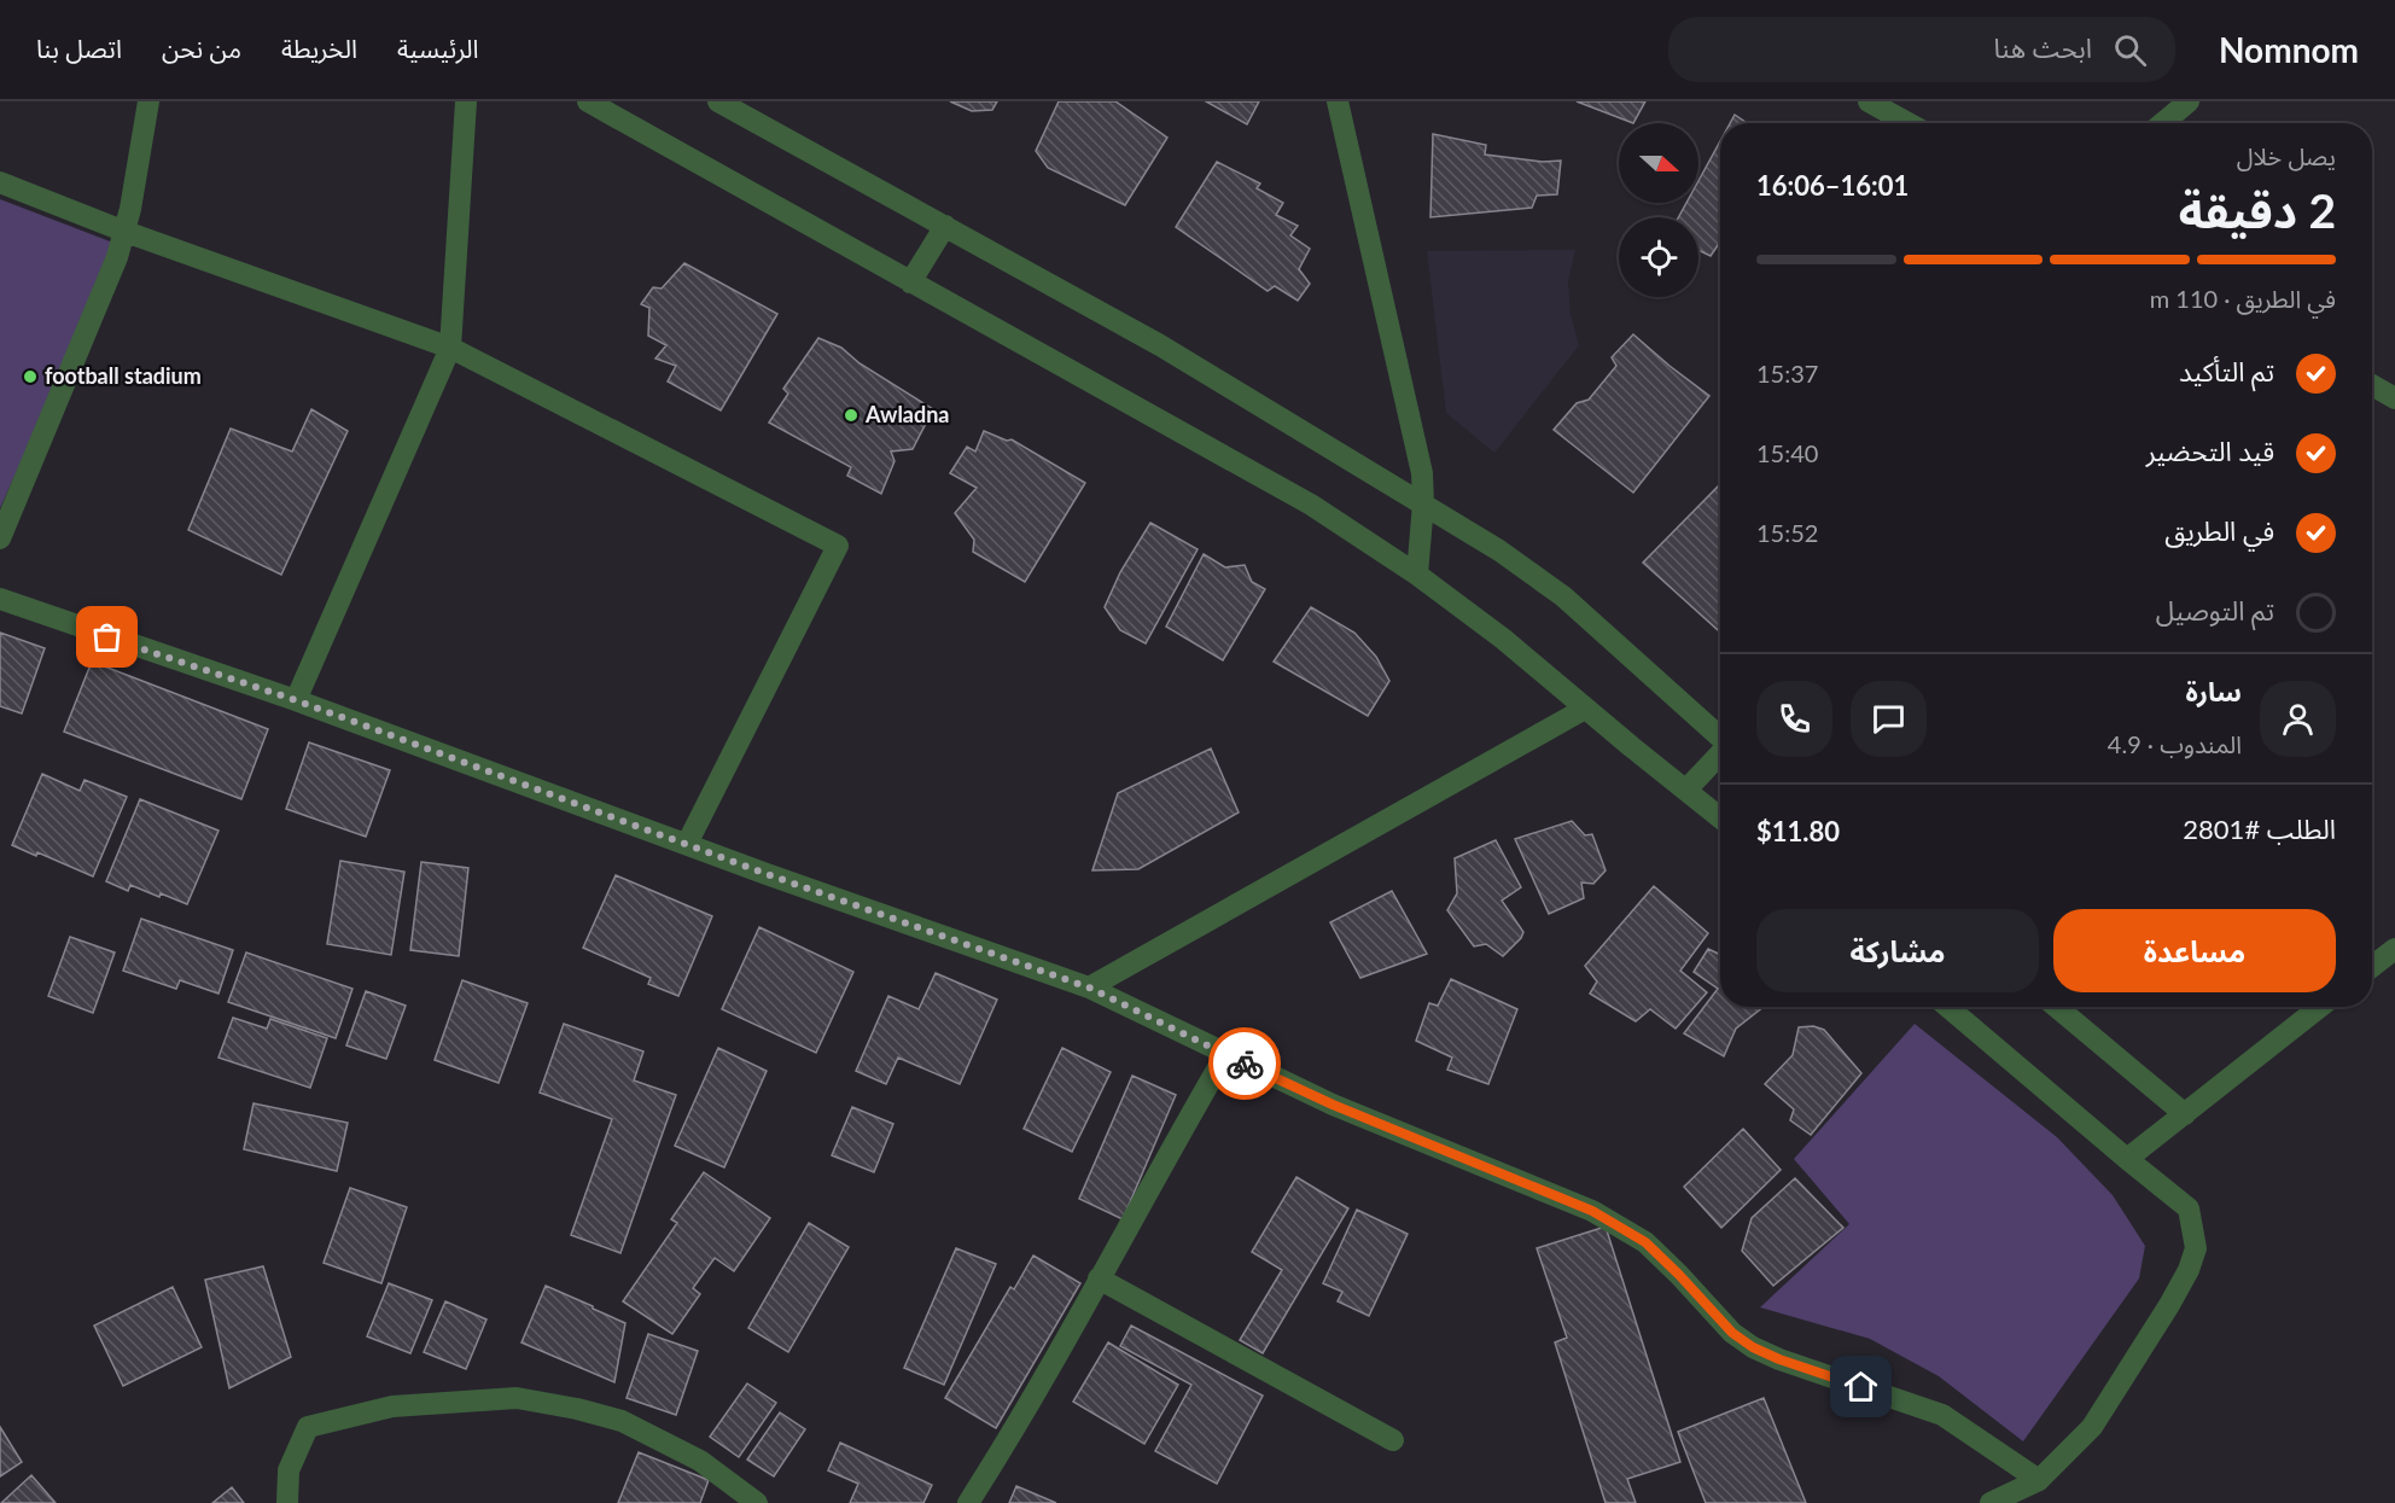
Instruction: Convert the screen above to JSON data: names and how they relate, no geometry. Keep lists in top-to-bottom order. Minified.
{"places":["football stadium","Awladna"],"north":"right","page":{"header":"Nomnom","search":"ابحث هنا","nav":["الرئيسية","الخريطة","من نحن","اتصل بنا"],"heading":["2 دقيقة","يصل خلال","16:01–16:06"],"panel":["سارة","المندوب · 4.9","الطلب #2801","$11.80"],"bar":"في الطريق · 110 m","list":[["تم التأكيد","15:37"],["قيد التحضير","15:40"],["في الطريق","15:52"],"تم التوصيل"],"buttons":["مساعدة","مشاركة"]}}
